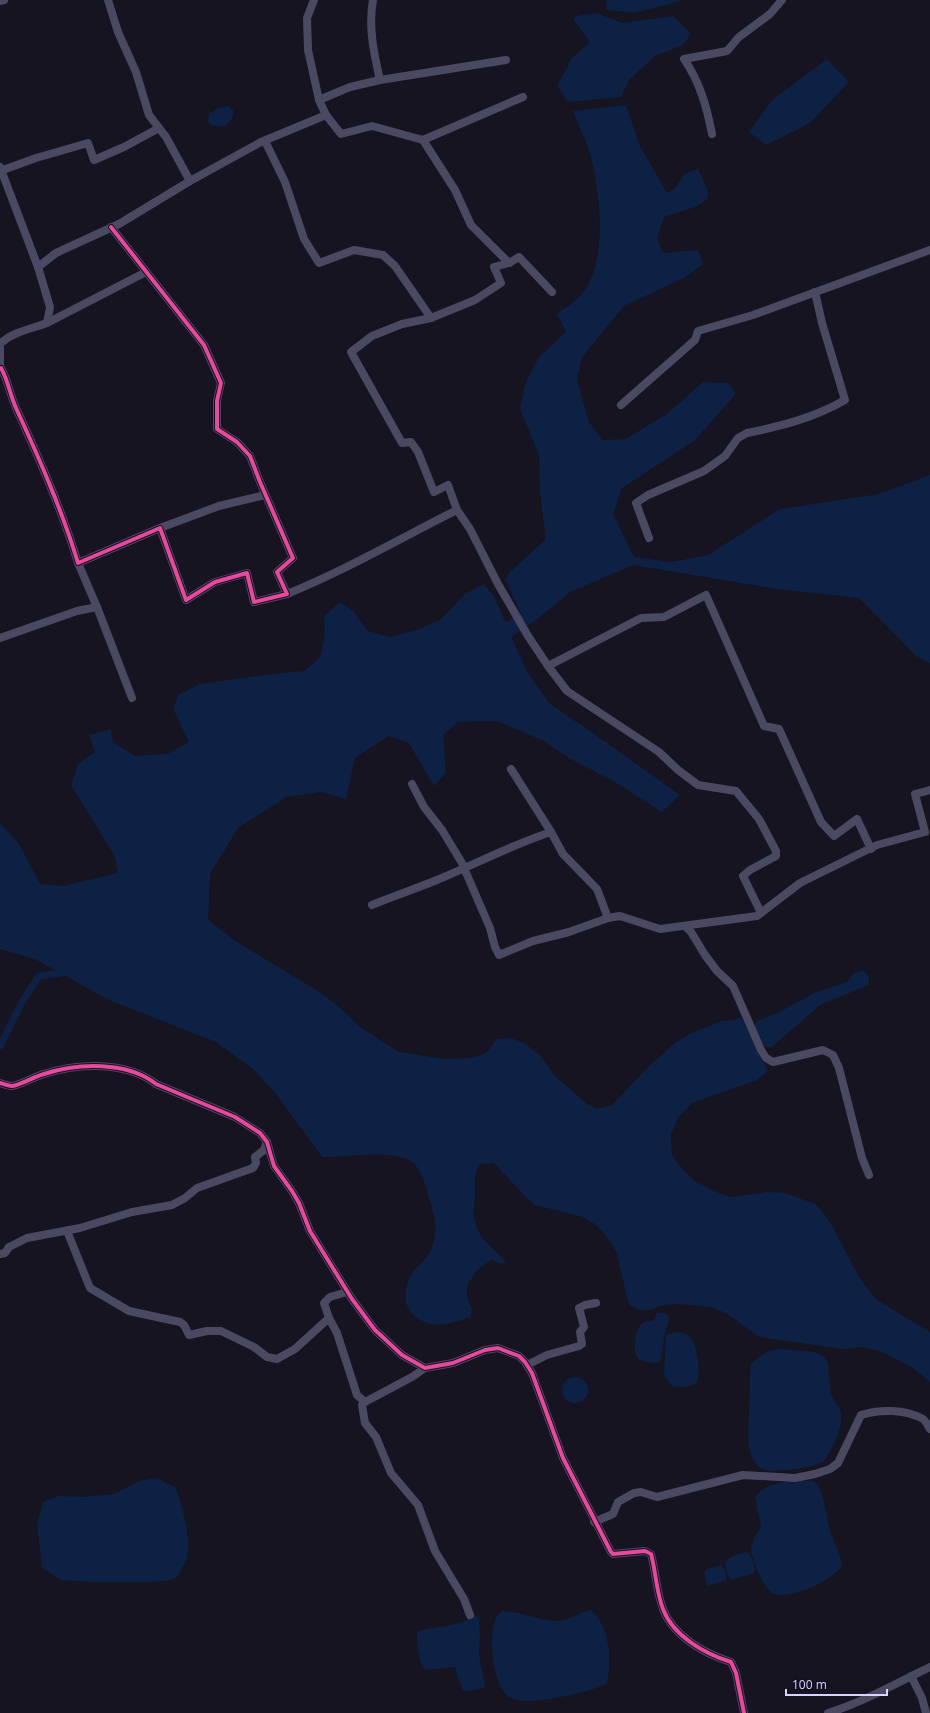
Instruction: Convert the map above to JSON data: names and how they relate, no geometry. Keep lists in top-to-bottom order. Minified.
{"scale_bar":"100 m"}
